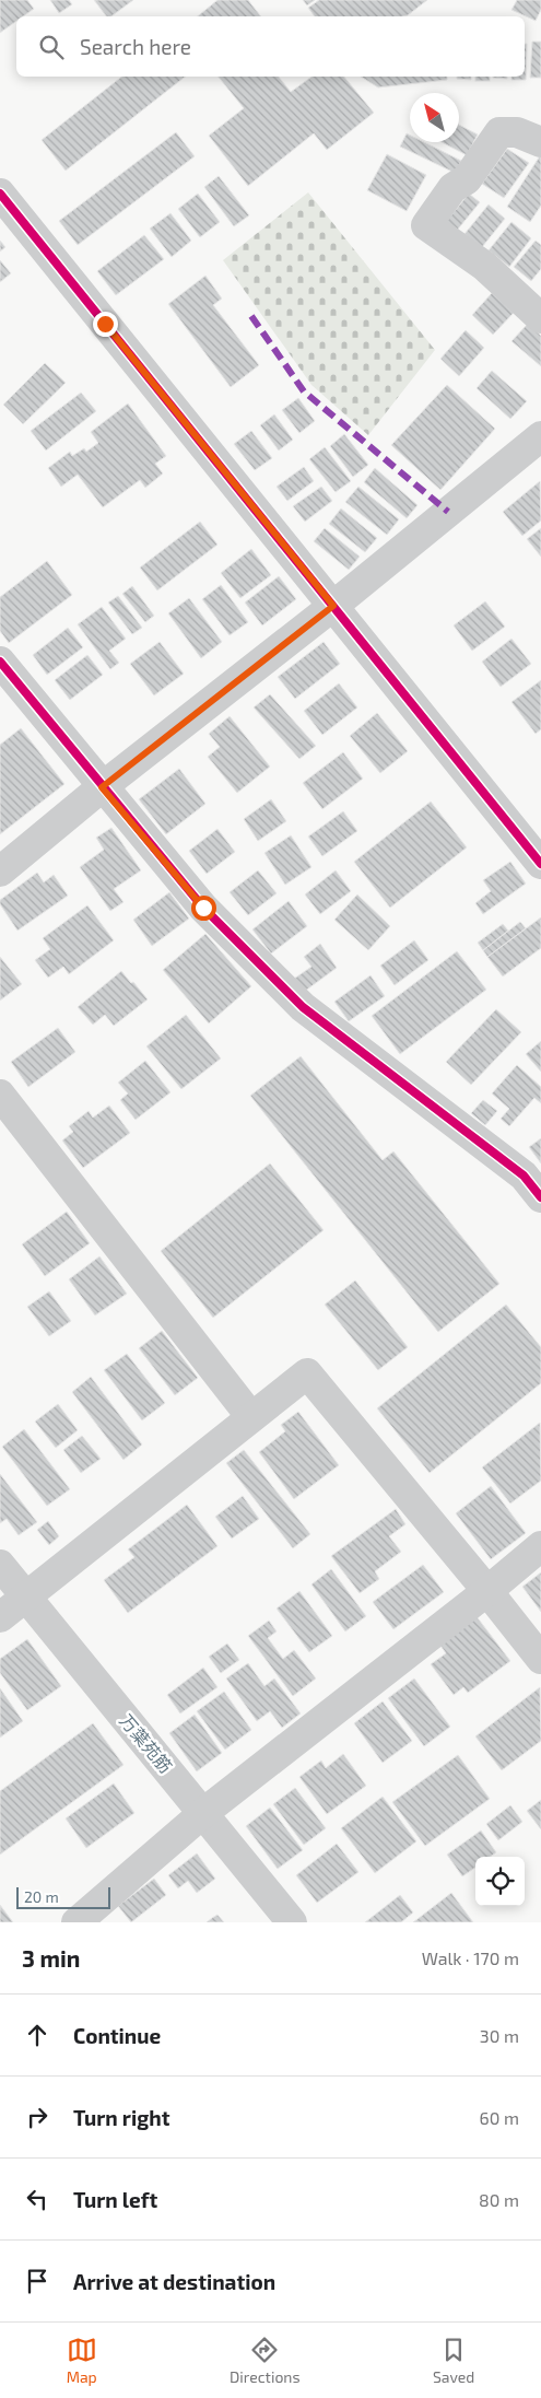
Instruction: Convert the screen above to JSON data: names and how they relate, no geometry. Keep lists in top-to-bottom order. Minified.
{"streets":{"street":["万葉苑筋"]},"scale_bar":"20 m","north":"top left","page":{"search":"Search here","scale":"20 m","heading":["3 min","Walk · 170 m"],"list":[["Continue","30 m"],["Turn right","60 m"],["Turn left","80 m"],"Arrive at destination"],"nav":["Map","Directions","Saved"]}}
